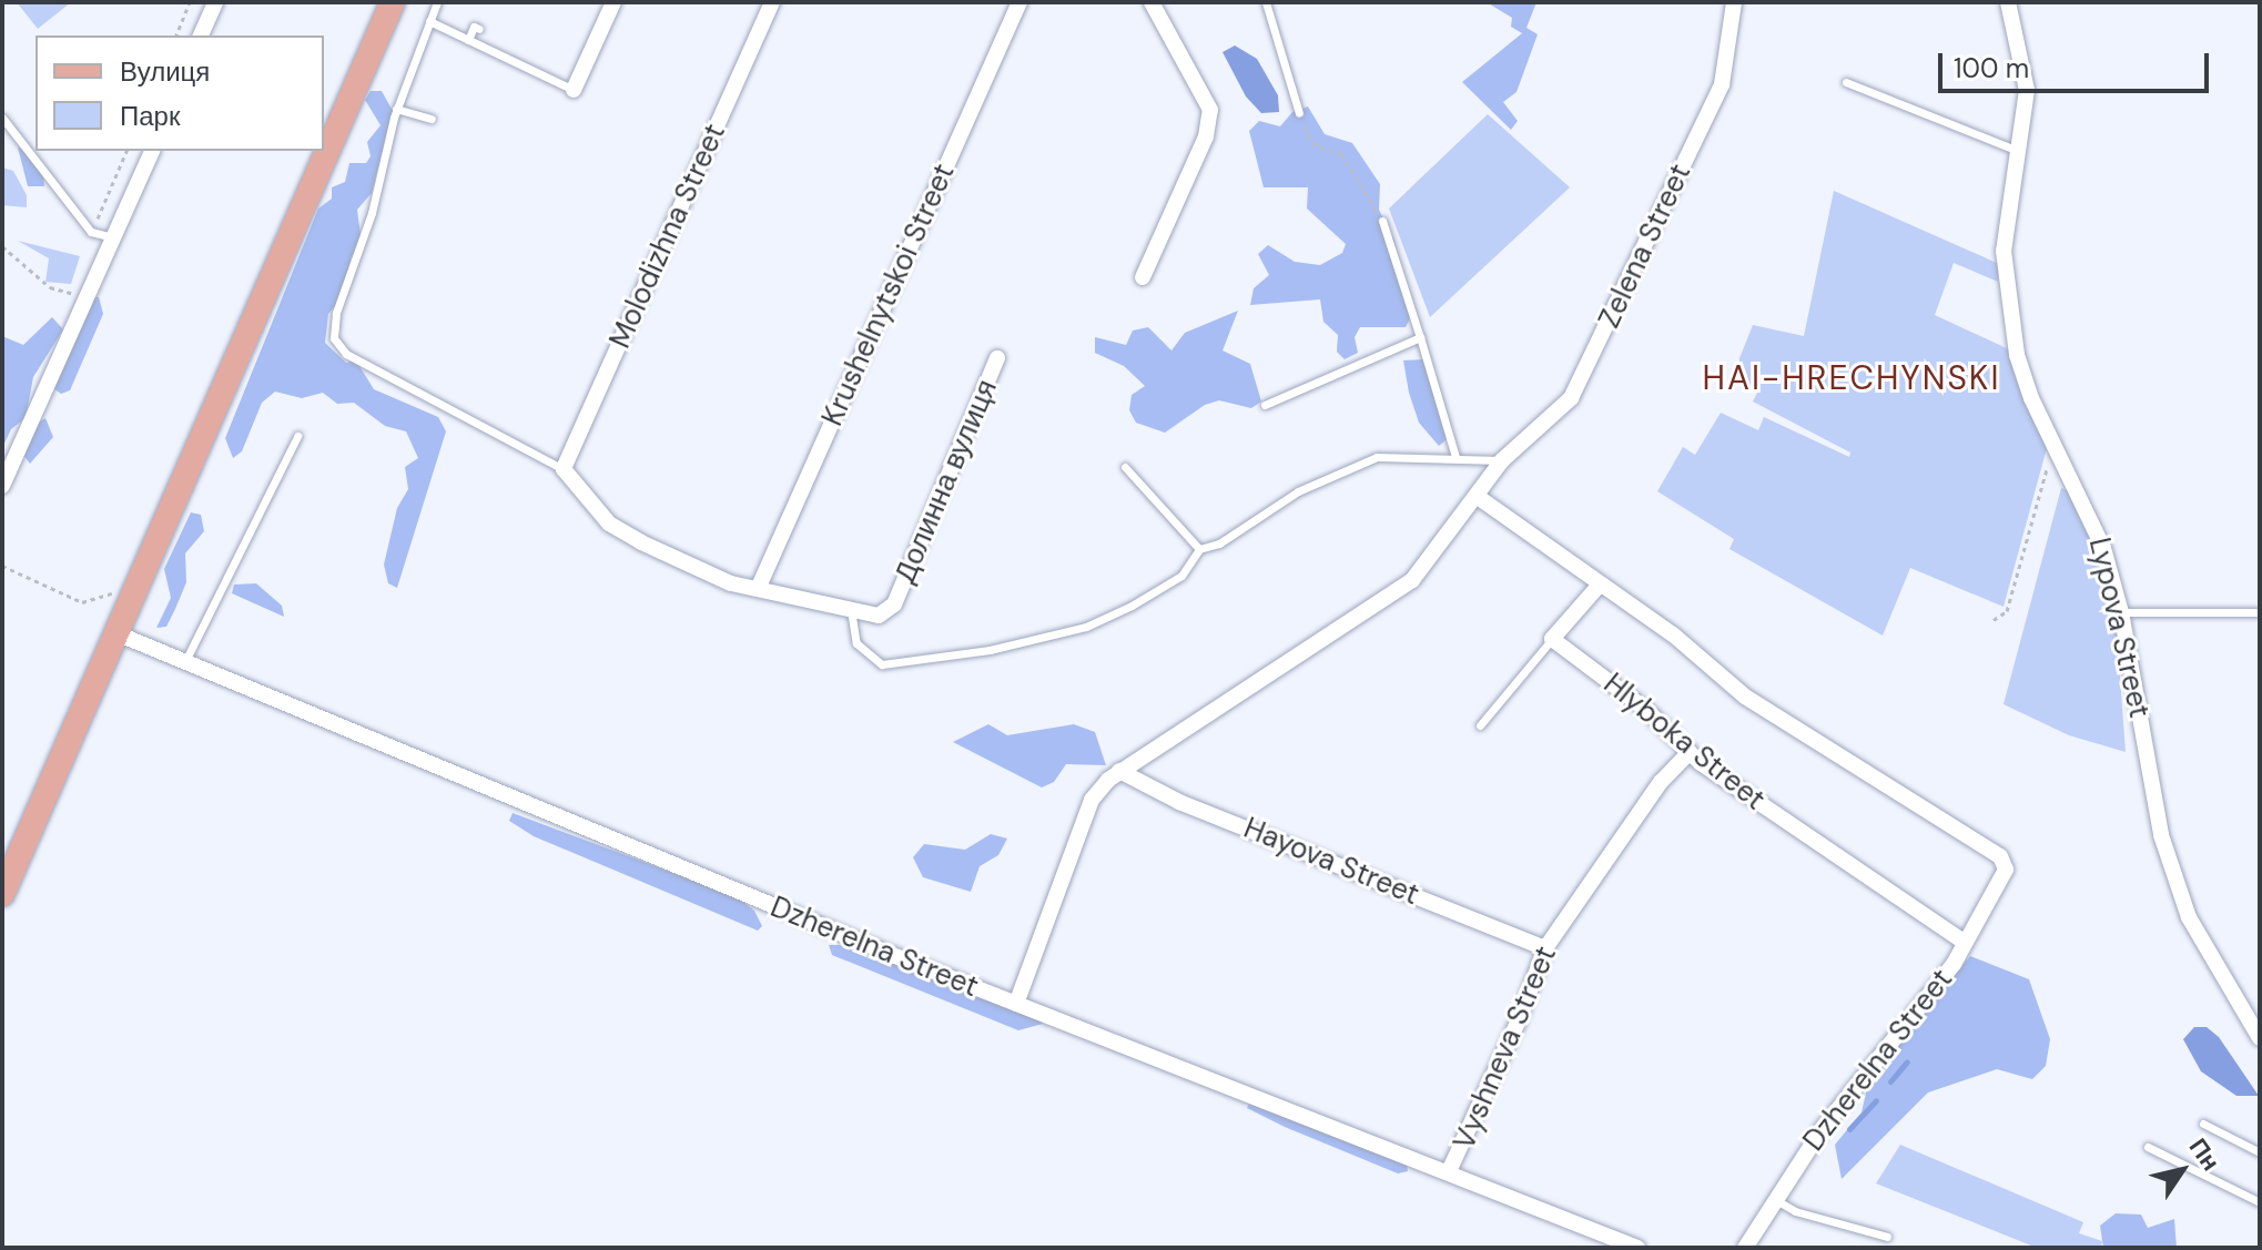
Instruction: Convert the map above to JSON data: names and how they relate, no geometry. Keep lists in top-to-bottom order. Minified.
{"streets":{"street":["Molodizhna Street","Zelena Street","Krushelnytskoi Street","Долинна вулиця","Lypova Street","Hlyboka Street","Hayova Street","Dzherelna Street","Vyshneva Street"]},"crossings":[["Hlyboka Street","Dzherelna Street"],["Hlyboka Street","Vyshneva Street"],["Hayova Street","Vyshneva Street"],["Dzherelna Street","Vyshneva Street"]],"districts":["HAI-HRECHYNSKI"],"legend":["Вулиця","Парк"],"scale_bar":"100 m","north":"top right"}
